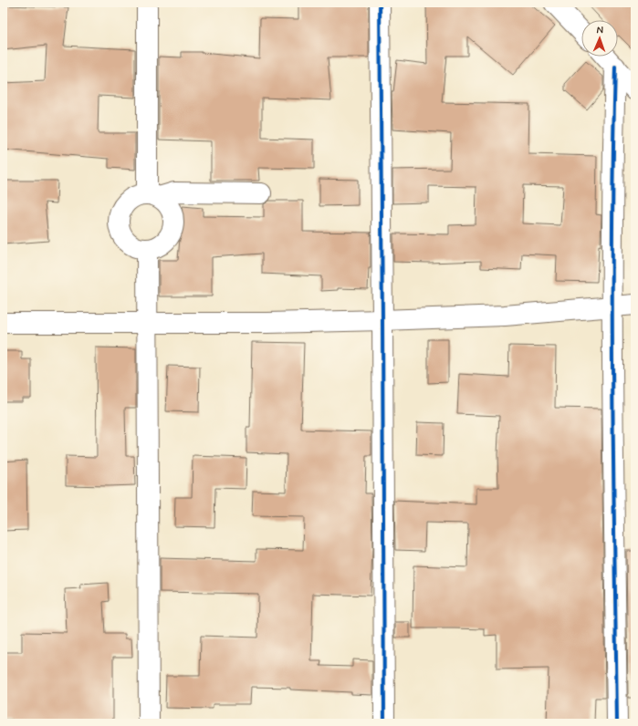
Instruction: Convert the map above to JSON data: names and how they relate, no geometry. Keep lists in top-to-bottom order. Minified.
{"north":"top"}
